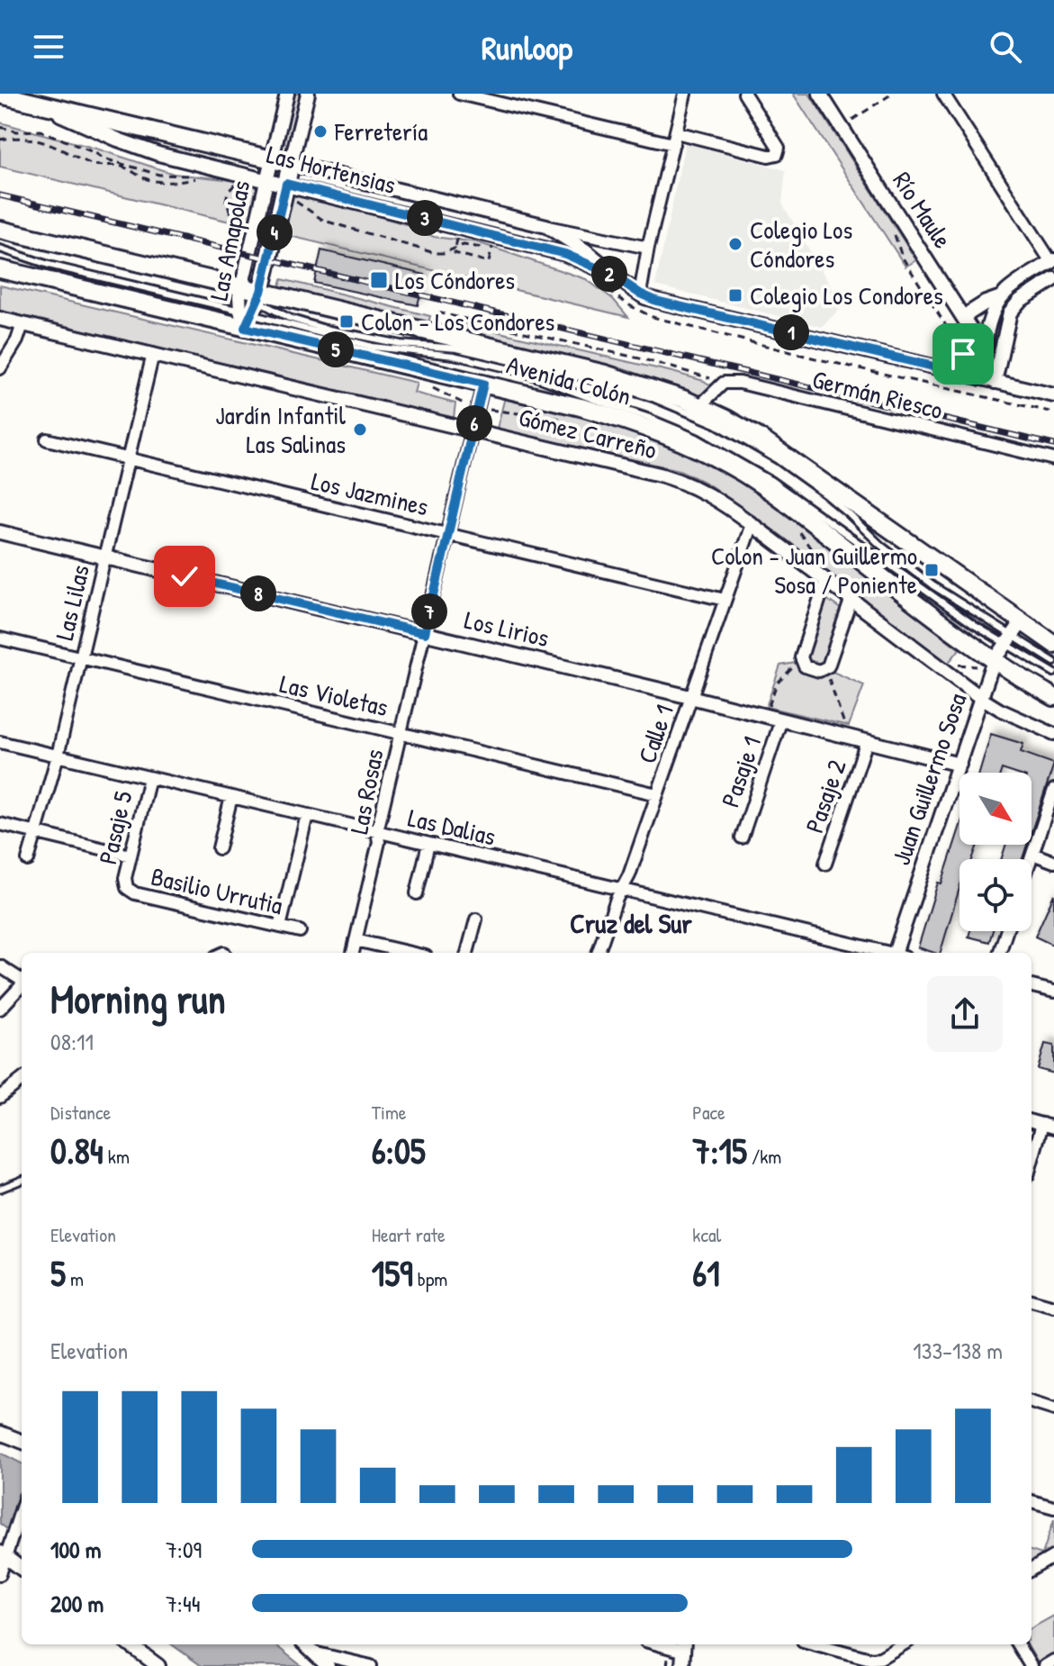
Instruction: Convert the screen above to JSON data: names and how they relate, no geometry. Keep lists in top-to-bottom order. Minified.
{"streets":{"main road":["Las Hortensias","Las Amapolas","Avenida Colón"],"street":["Río Maule","Germán Riesco","Gómez Carreño","Los Jazmines","Las Lilas","Los Lirios","Las Violetas","Calle 1","Pasaje 1","Juan Guillermo Sosa","Las Rosas","Pasaje 2","Las Dalias","Pasaje 5","Basilio Urrutia"]},"crossings":[["Las Hortensias","Las Amapolas"],["Las Amapolas","Avenida Colón"],["Avenida Colón","Germán Riesco"],["Avenida Colón","Juan Guillermo Sosa"],["Avenida Colón","Las Rosas"],["Gómez Carreño","Las Lilas"],["Gómez Carreño","Calle 1"],["Gómez Carreño","Juan Guillermo Sosa"],["Gómez Carreño","Las Rosas"],["Los Jazmines","Las Lilas"],["Los Jazmines","Calle 1"],["Los Jazmines","Las Rosas"],["Las Lilas","Los Lirios"],["Las Lilas","Las Violetas"],["Las Lilas","Las Dalias"],["Las Lilas","Basilio Urrutia"],["Los Lirios","Calle 1"],["Los Lirios","Pasaje 1"],["Los Lirios","Juan Guillermo Sosa"],["Los Lirios","Las Rosas"],["Los Lirios","Pasaje 2"],["Las Violetas","Calle 1"],["Las Violetas","Las Rosas"],["Calle 1","Las Dalias"],["Las Rosas","Las Dalias"],["Las Dalias","Pasaje 5"],["Pasaje 5","Basilio Urrutia"]],"districts":["Cruz del Sur"],"places":{"other":["Ferretería","Colegio Los Cóndores","Jardín Infantil Las Salinas"],"transit":["Los Cóndores","Colegio Los Condores","Colon - Los Condores","Colon - Juan Guillermo Sosa / Poniente"]},"north":"bottom right","page":{"header":"Runloop","pins":["3","4","2","1","5","6","8","7"],"heading":["Morning run","08:11"],"stats":[["Distance","0.84 km"],["Time","6:05"],["Pace","7:15 /km"],["Elevation","5 m"],["Heart rate","159 bpm"],["kcal","61"]],"chart":["Elevation","133–138 m"],"list":[{"name":"100 m","note":"7:09"},{"name":"200 m","note":"7:44"}]}}
